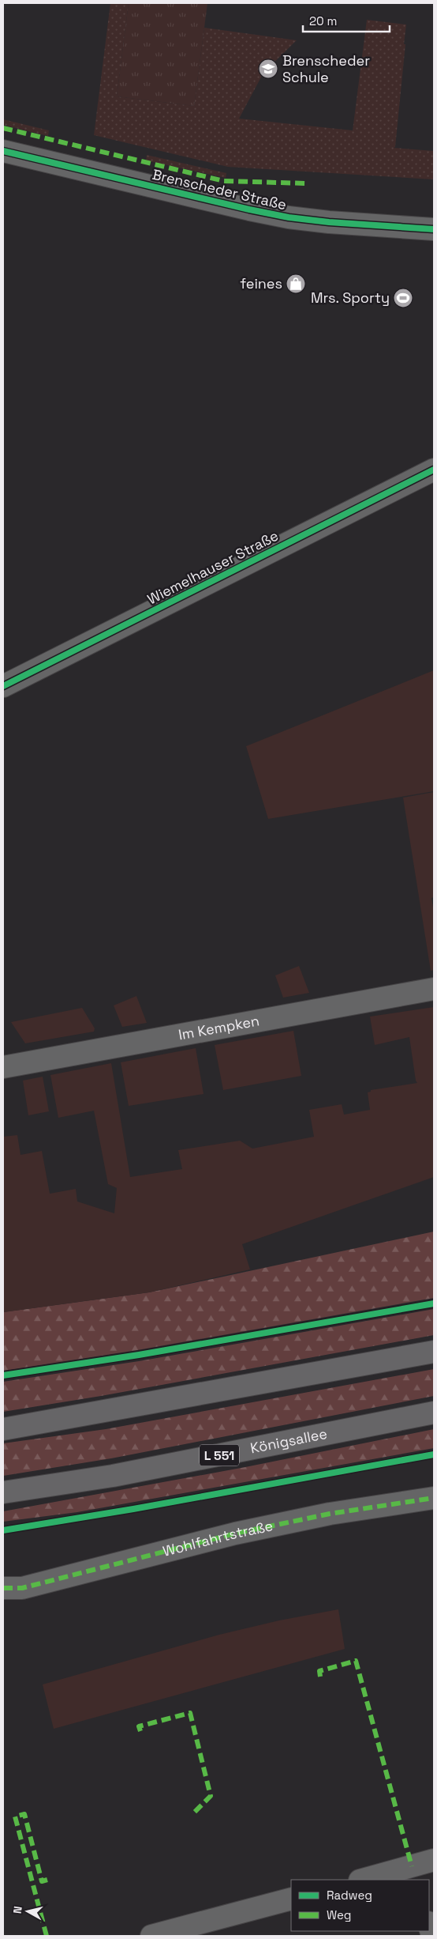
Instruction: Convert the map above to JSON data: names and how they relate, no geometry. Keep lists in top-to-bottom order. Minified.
{"streets":{"main road":["Königsallee","L 551"],"street":["Brenscheder Straße","Wiemelhauser Straße","Im Kempken","Wohlfahrtstraße"]},"places":{"school or university":["Brenscheder Schule"],"shop":["feines"],"sports":["Mrs. Sporty"]},"legend":["Radweg","Weg"],"scale_bar":"20 m","north":"left"}
